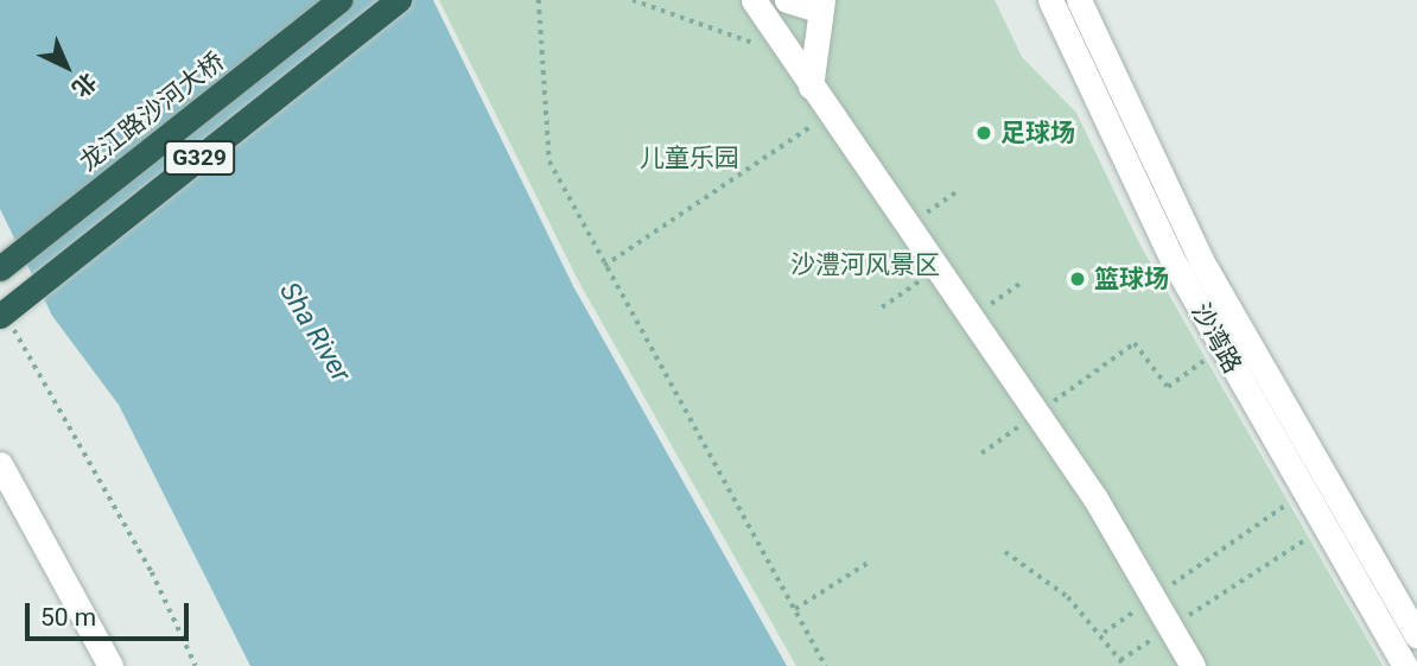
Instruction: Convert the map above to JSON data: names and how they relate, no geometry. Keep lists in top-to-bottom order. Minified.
{"streets":{"highway":["龙江路沙河大桥","G329"],"street":["沙湾路"]},"water":["Sha River"],"parks":["儿童乐园","沙澧河风景区"],"places":["足球场","篮球场"],"scale_bar":"50 m","north":"bottom right"}
